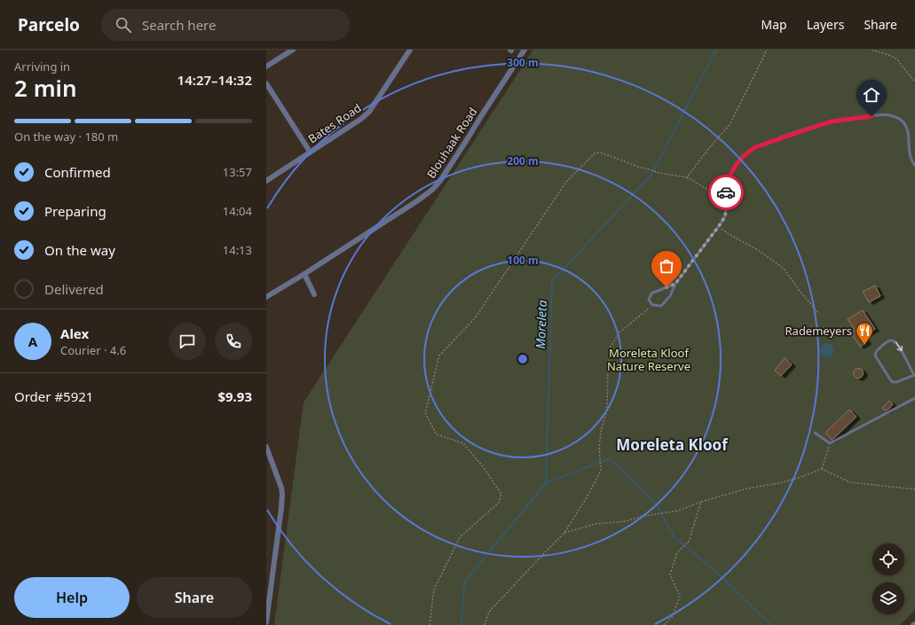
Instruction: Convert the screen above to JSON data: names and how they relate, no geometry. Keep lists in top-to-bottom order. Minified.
{"streets":{"street":["Bates Road","Blouhaak Road"]},"districts":["Moreleta Kloof"],"water":["Moreleta"],"parks":["Moreleta Kloof Nature Reserve"],"places":{"restaurant":["Rademeyers"]},"page":{"header":"Parcelo","search":"Search here","nav":["Map","Layers","Share"],"heading":["2 min","Arriving in","14:27–14:32"],"panel":["Alex","Courier · 4.6","Order #5921","$9.93"],"bar":"On the way · 180 m","list":[["Confirmed","13:57"],["Preparing","14:04"],["On the way","14:13"],"Delivered"],"round":"A","buttons":["Help","Share"]},"rings":["300 m","200 m","100 m"]}
